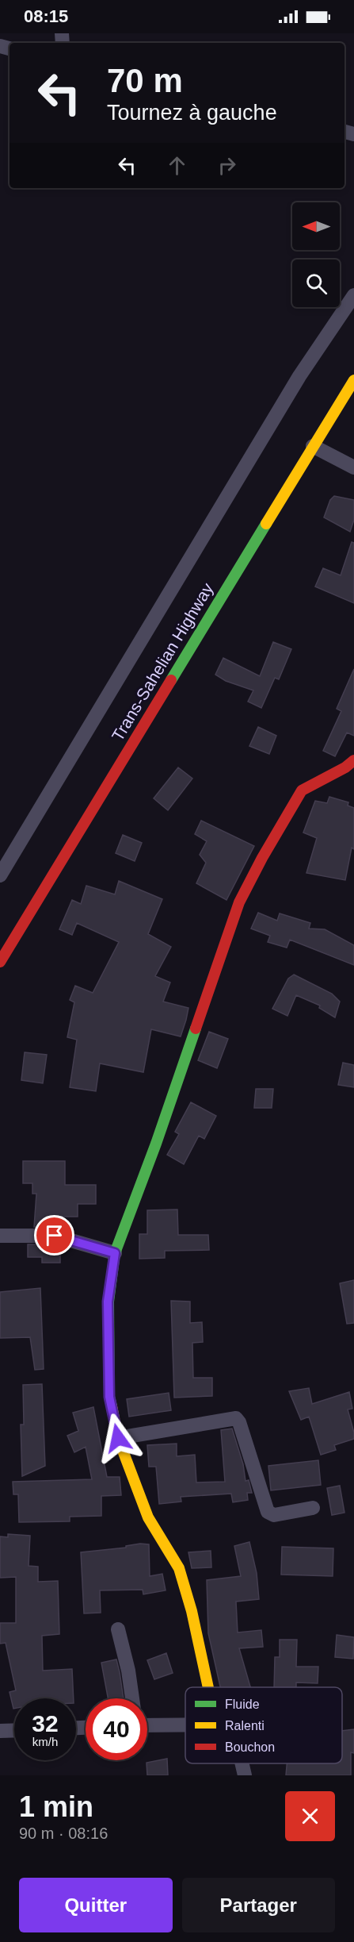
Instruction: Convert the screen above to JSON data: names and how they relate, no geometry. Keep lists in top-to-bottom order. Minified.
{"streets":{"main road":["Trans-Sahelian Highway"]},"legend":["Fluide","Ralenti","Bouchon"],"north":"left","page":{"status":"08:15","turn":["70 m","Tournez à gauche"],"speed":"32 km/h","limit":"40","heading":["1 min","90 m · 08:16"],"buttons":["Quitter","Partager"]}}
